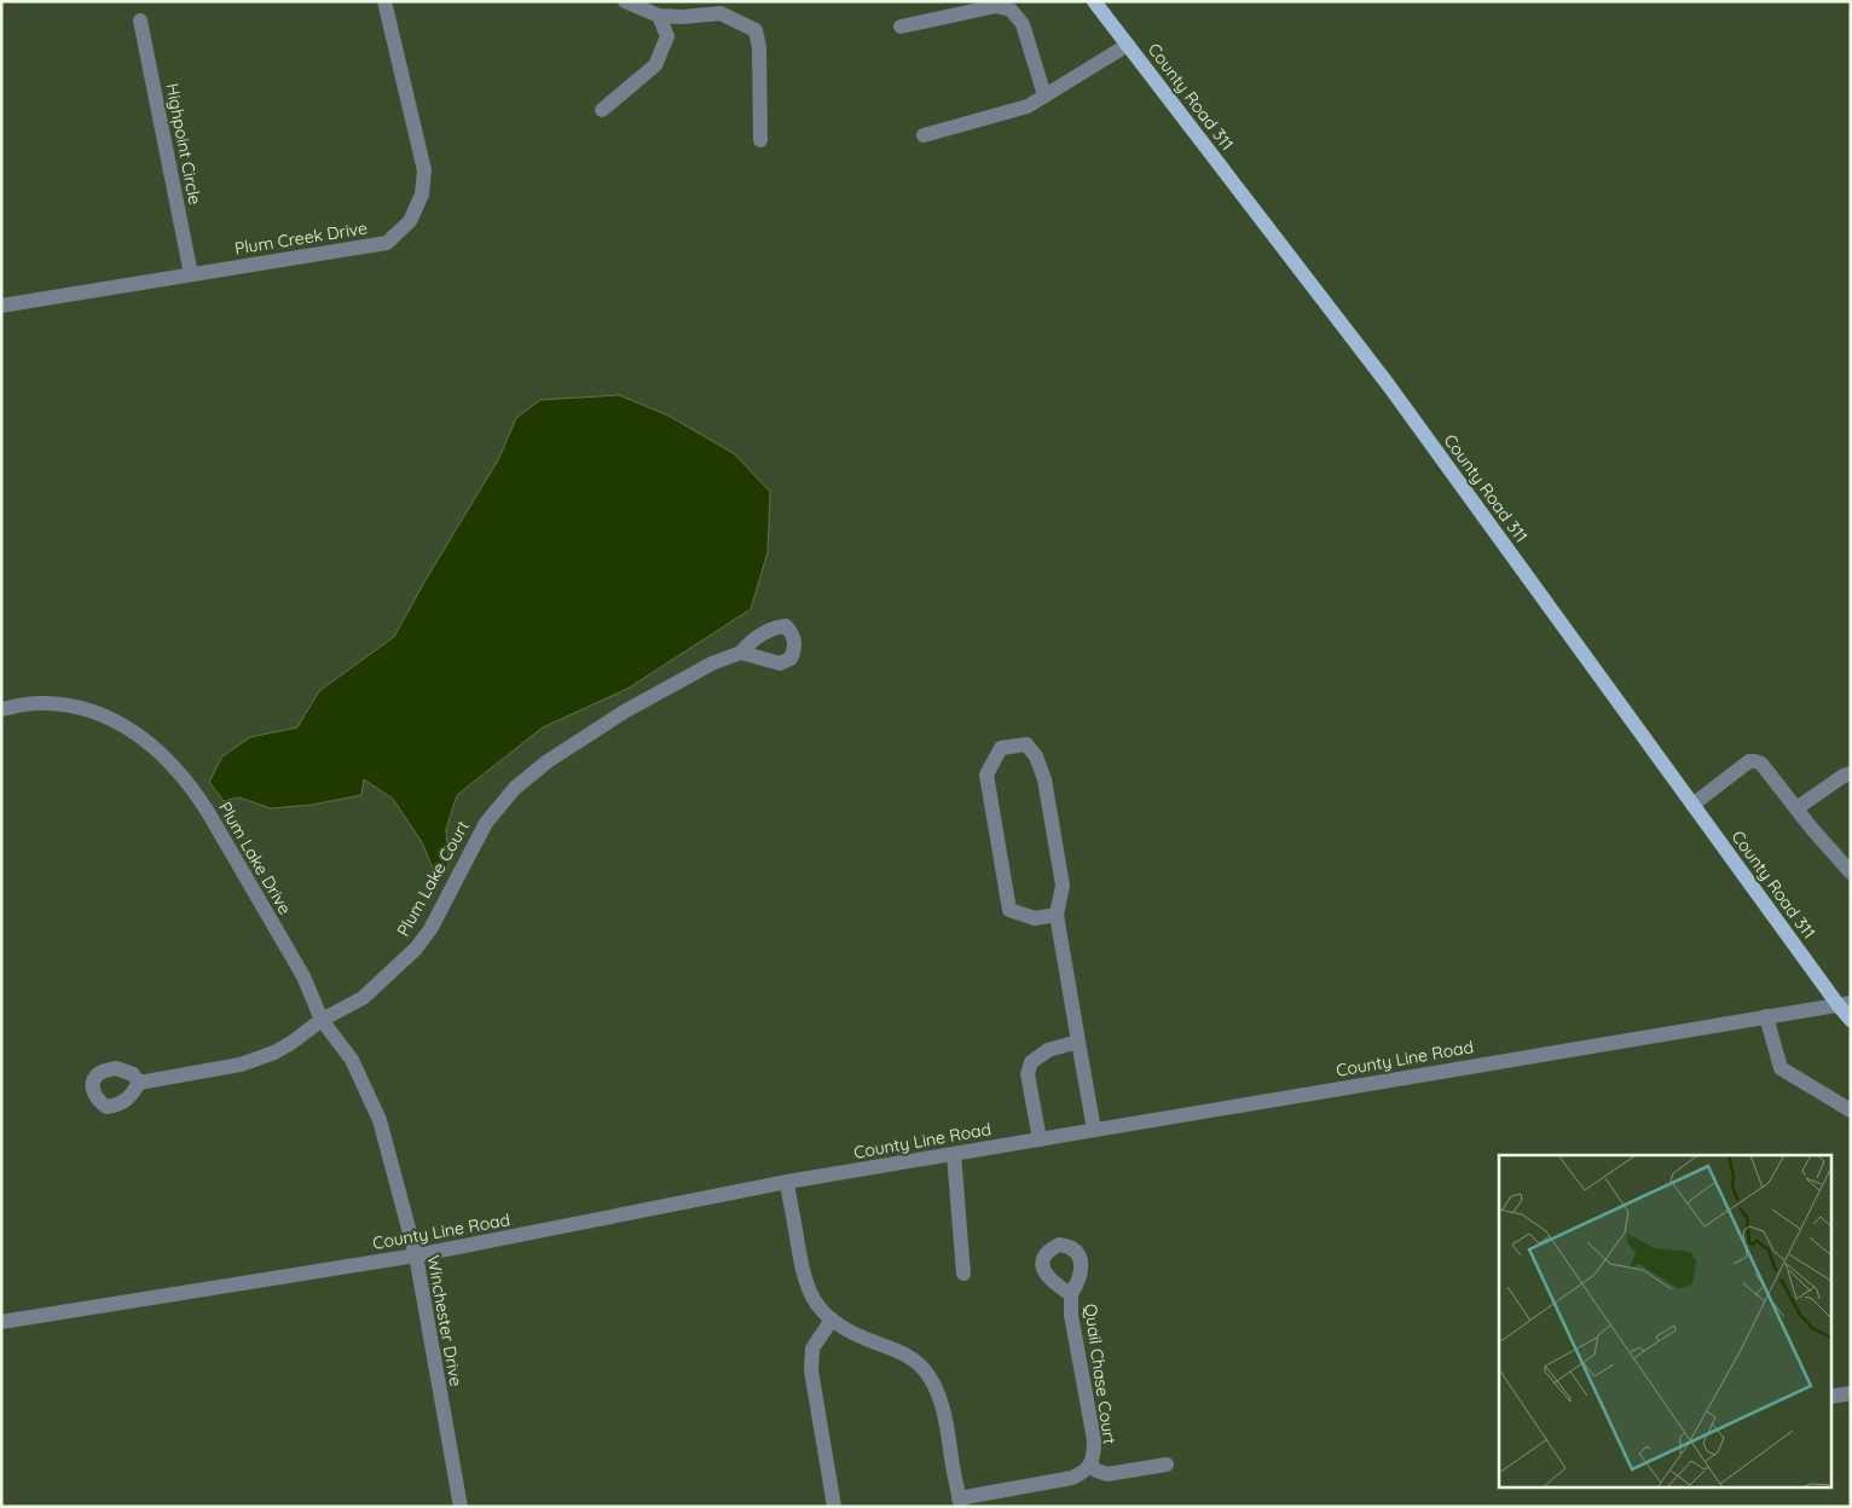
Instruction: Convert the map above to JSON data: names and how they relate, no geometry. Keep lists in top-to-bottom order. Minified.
{"streets":{"main road":["County Road 311"],"street":["Highpoint Circle","Plum Creek Drive","Plum Lake Drive","Plum Lake Court","County Line Road","Winchester Drive","Quail Chase Court"]},"crossings":[["County Road 311","County Line Road"],["Highpoint Circle","Plum Creek Drive"],["Plum Lake Drive","Plum Lake Court"],["Plum Lake Drive","Winchester Drive"],["County Line Road","Winchester Drive"]]}
